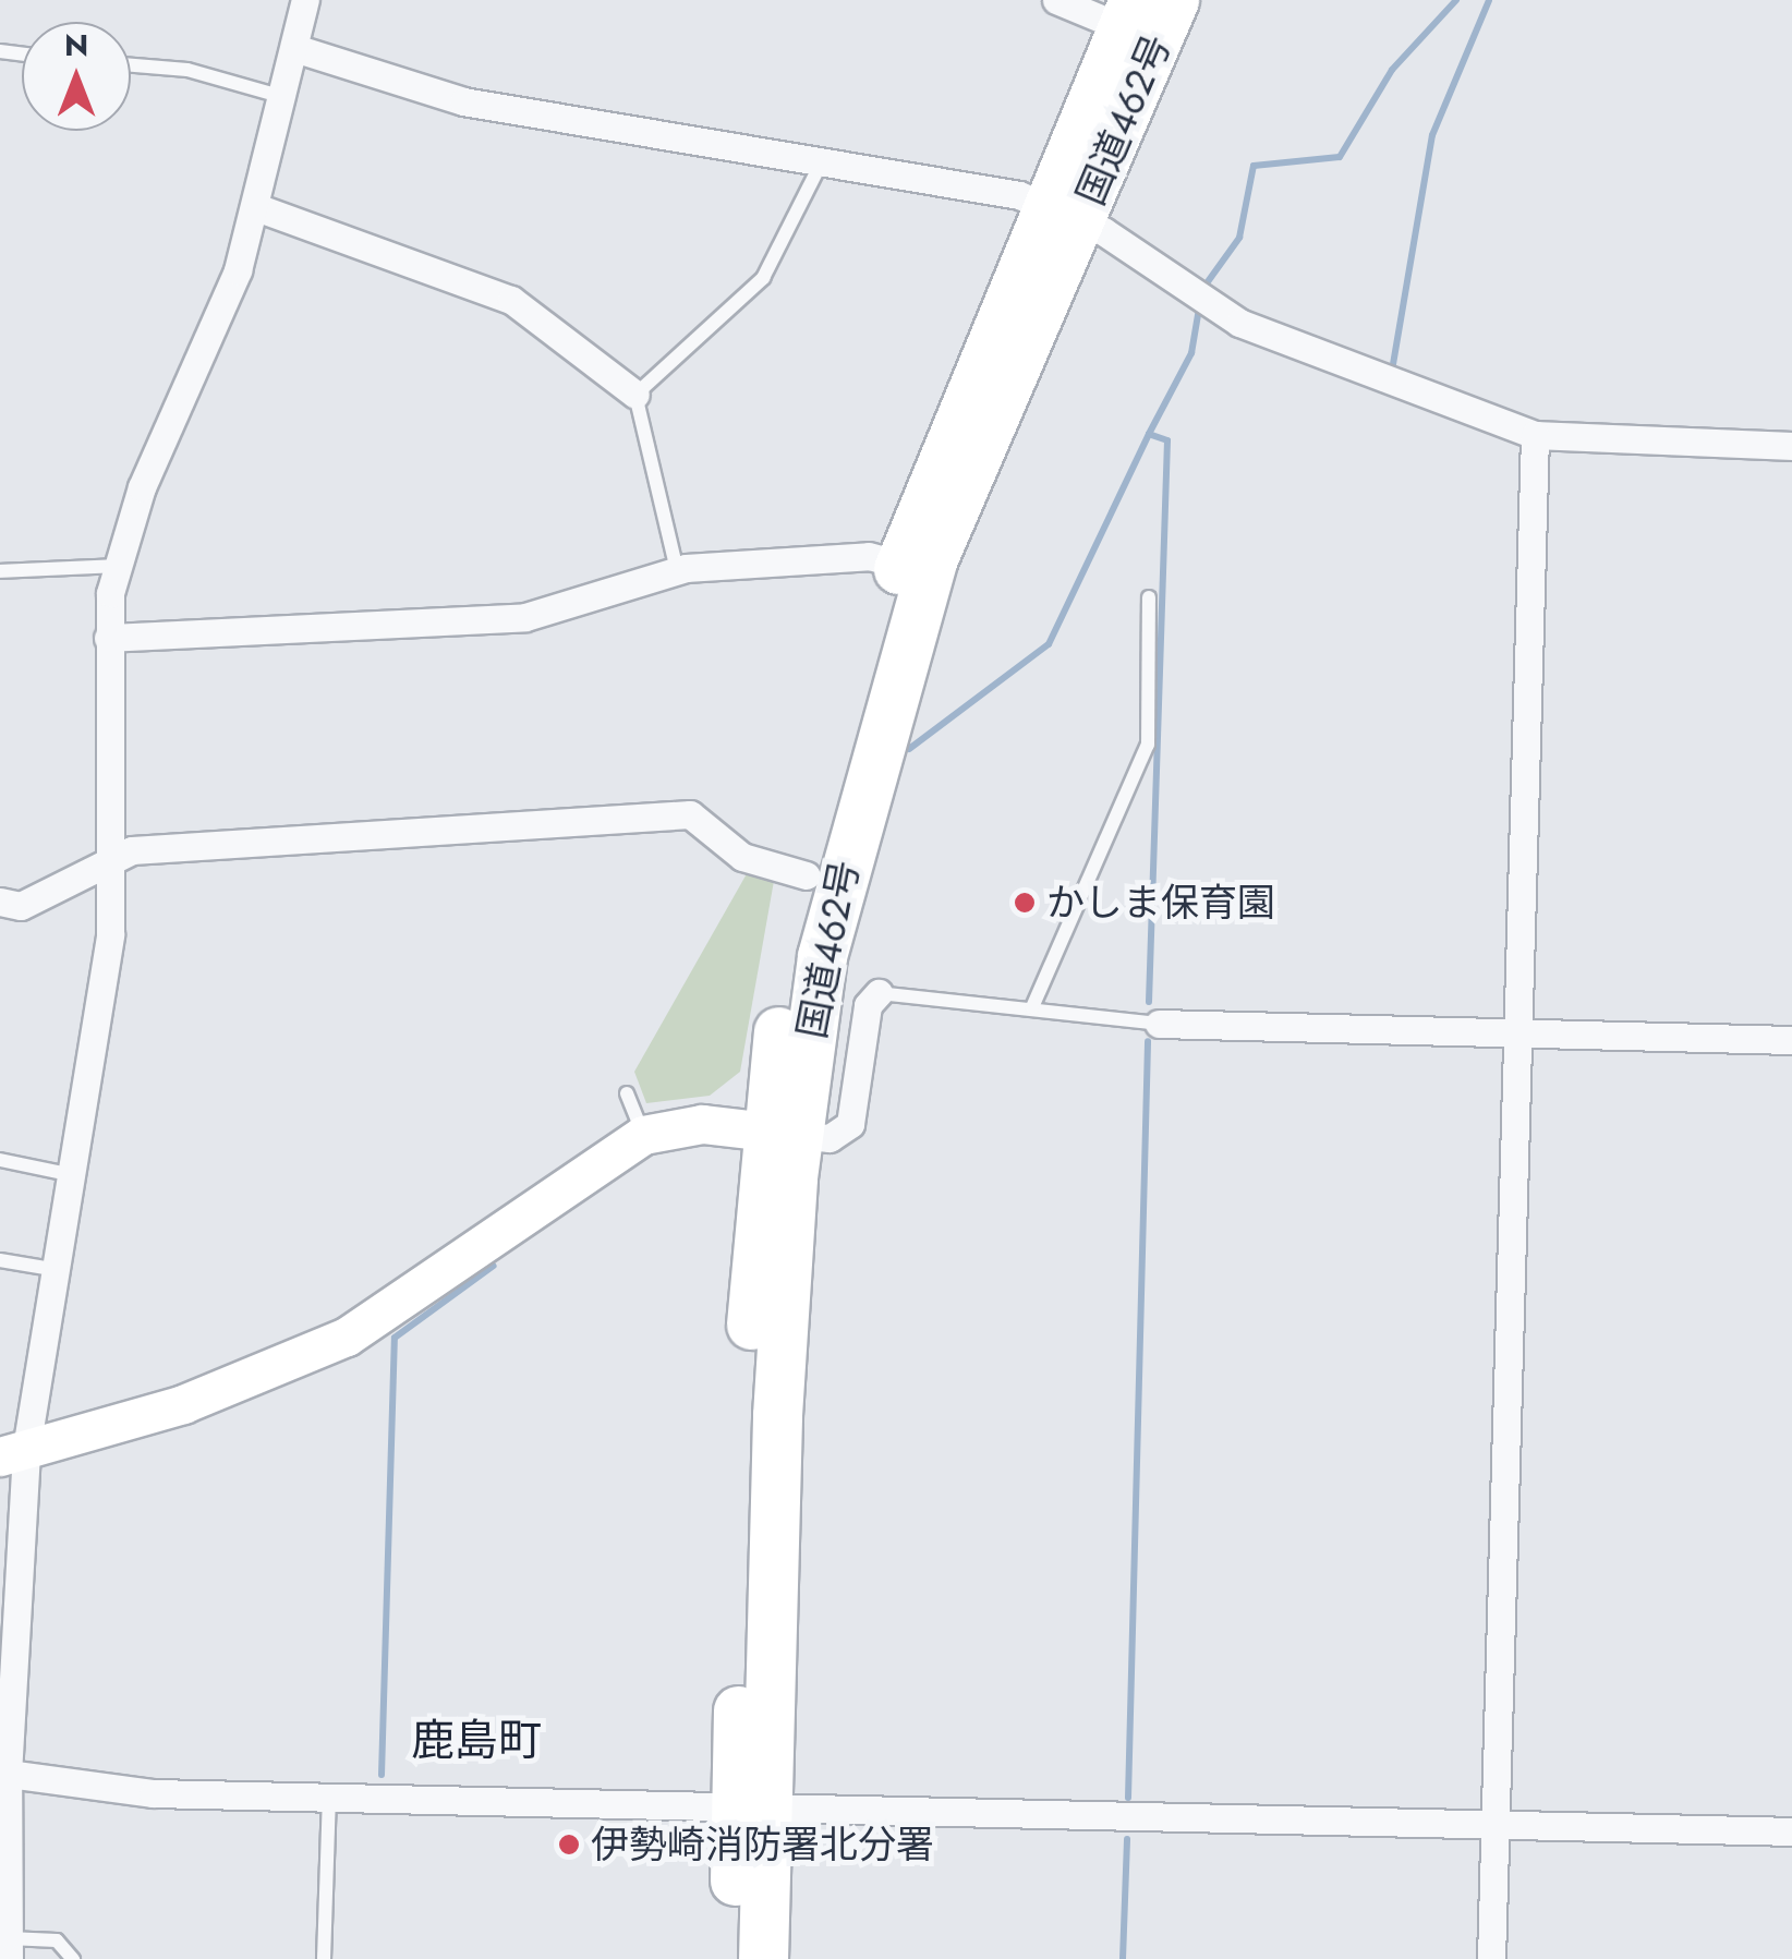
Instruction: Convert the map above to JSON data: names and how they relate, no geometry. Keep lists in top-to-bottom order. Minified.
{"streets":{"highway":["国道462号"]},"districts":["鹿島町"],"places":["かしま保育園","伊勢崎消防署北分署"],"north":"top"}
